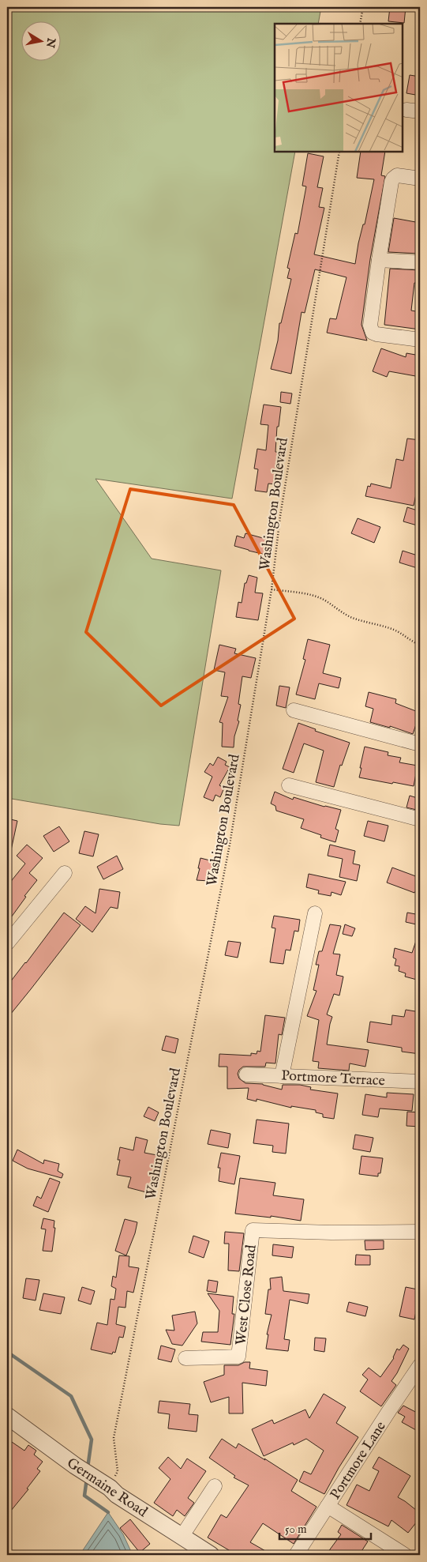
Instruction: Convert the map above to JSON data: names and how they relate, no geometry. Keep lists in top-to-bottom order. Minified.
{"streets":{"street":["Portmore Terrace","West Close Road","Portmore Lane","Germaine Road"],"path":["Washington Boulevard"]},"crossings":[["Washington Boulevard","Germaine Road"]],"scale_bar":"50 m","north":"right"}
